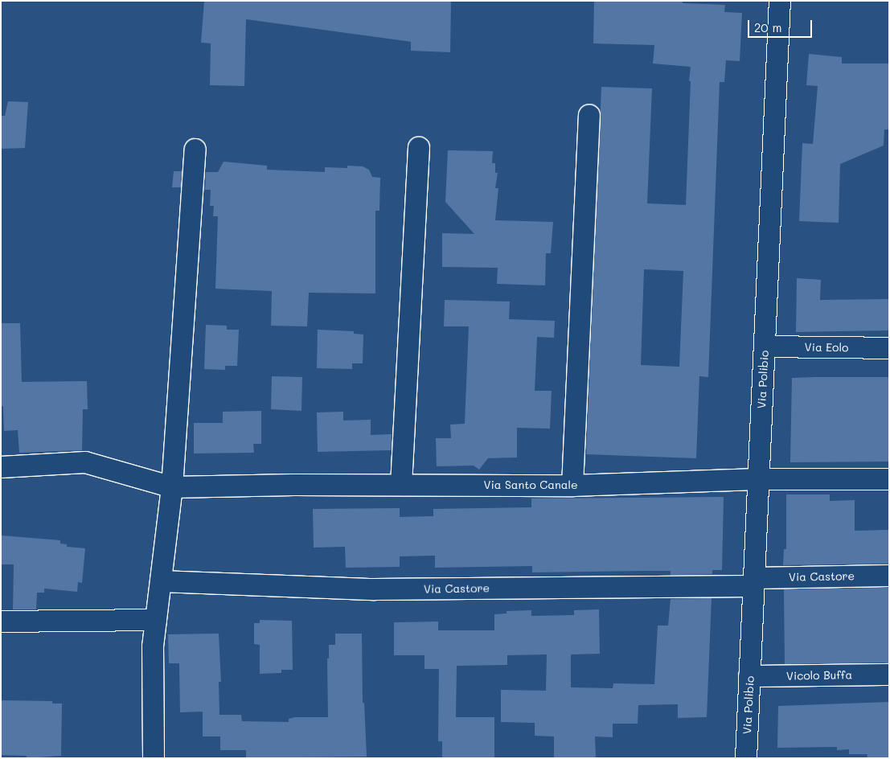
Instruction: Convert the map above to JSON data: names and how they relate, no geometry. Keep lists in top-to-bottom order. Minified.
{"streets":{"street":["Via Eolo","Via Polibio","Via Santo Canale","Via Castore","Vicolo Buffa"]},"crossings":[["Via Eolo","Via Polibio"],["Via Polibio","Via Santo Canale"],["Via Polibio","Via Castore"],["Via Polibio","Vicolo Buffa"]],"scale_bar":"20 m"}
